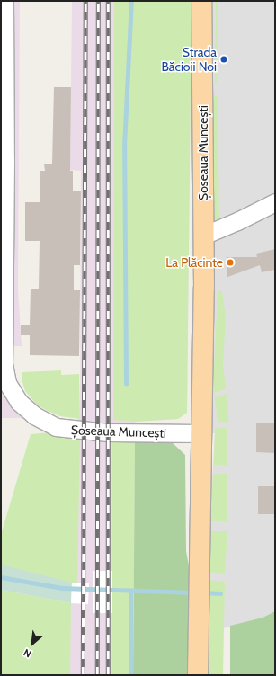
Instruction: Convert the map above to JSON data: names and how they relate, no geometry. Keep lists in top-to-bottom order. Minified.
{"streets":{"main road":["Șoseaua Muncești"]},"places":["Strada Băcioii Noi","La Plăcinte"],"north":"bottom left"}
